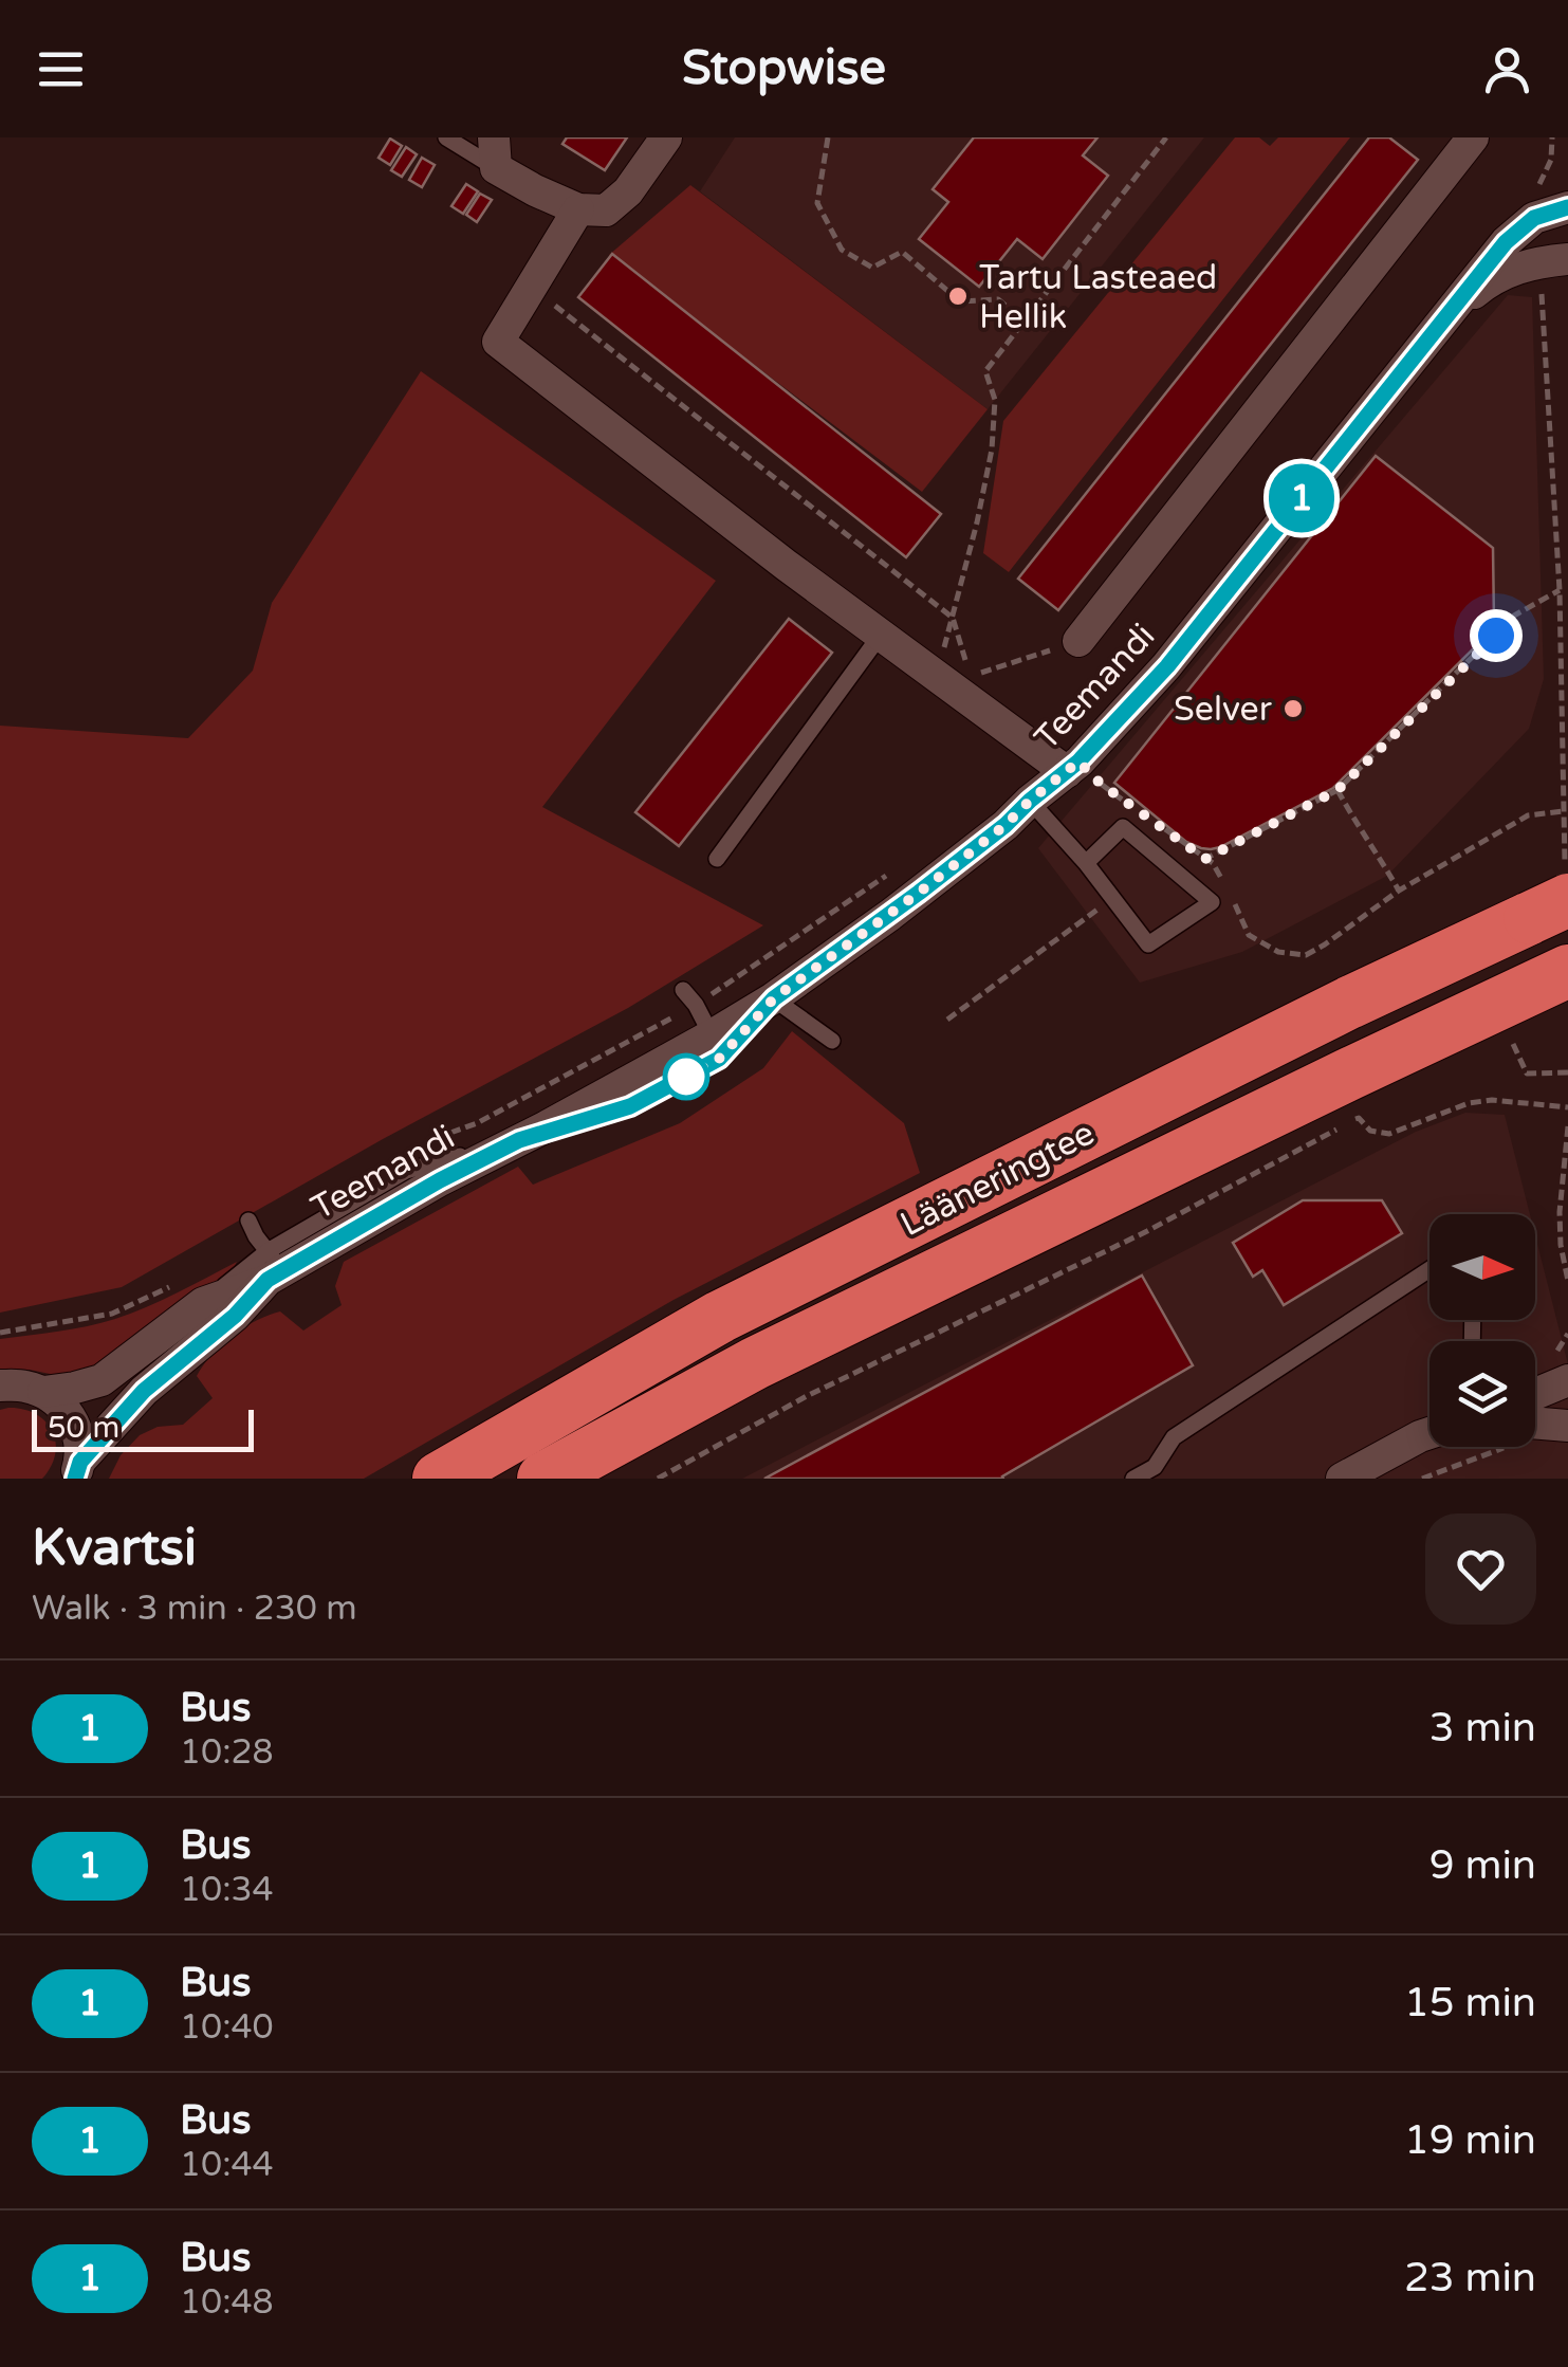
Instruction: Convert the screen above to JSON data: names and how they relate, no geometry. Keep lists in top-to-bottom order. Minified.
{"streets":{"highway":["Lääneringtee"],"street":["Teemandi"]},"places":["Tartu Lasteaed Hellik","Selver"],"lines":["bus line 1"],"scale_bar":"50 m","north":"right","page":{"header":"Stopwise","on_map":"1","scale":"50 m","heading":["Kvartsi","Walk · 3 min · 230 m"],"list":[{"mark":"1","name":"Bus","note":"10:28","value":"3 min"},{"mark":"1","name":"Bus","note":"10:34","value":"9 min"},{"mark":"1","name":"Bus","note":"10:40","value":"15 min"},{"mark":"1","name":"Bus","note":"10:44","value":"19 min"},{"mark":"1","name":"Bus","note":"10:48","value":"23 min"}]}}
